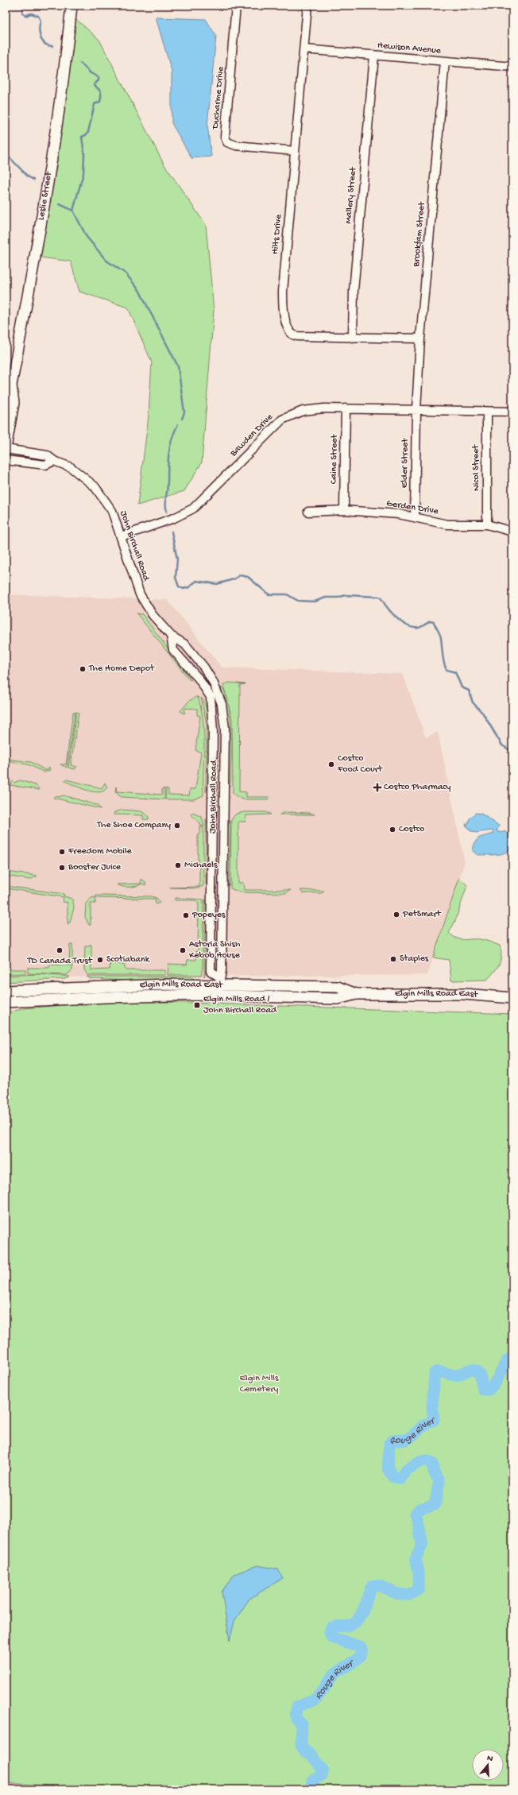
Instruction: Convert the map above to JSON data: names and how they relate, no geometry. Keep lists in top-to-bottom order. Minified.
{"streets":{"main road":["Leslie Street","Elgin Mills Road East"],"street":["Hewison Avenue","Ducharme Drive","Mallery Street","Hilts Drive","Brookfam Street","Bawden Drive","Caine Street","Elder Street","Nicol Street","Gerden Drive","John Birchall Road"]},"crossings":[["Hewison Avenue","Mallery Street"],["Hewison Avenue","Hilts Drive"],["Hewison Avenue","Brookfam Street"],["Ducharme Drive","Hilts Drive"],["Mallery Street","Hilts Drive"],["Leslie Street","John Birchall Road"],["Hilts Drive","Brookfam Street"],["Brookfam Street","Bawden Drive"],["Brookfam Street","Elder Street"],["Bawden Drive","Caine Street"],["Bawden Drive","Elder Street"],["Bawden Drive","Nicol Street"],["Bawden Drive","John Birchall Road"],["Caine Street","Gerden Drive"],["Elder Street","Gerden Drive"],["Nicol Street","Gerden Drive"],["John Birchall Road","Elgin Mills Road East"]],"water":["Rouge River"],"parks":["Elgin Mills Cemetery"],"places":{"other":["The Home Depot","Costco Food Court","The Shoe Company","Costco","Freedom Mobile","Michaels","Booster Juice","PetSmart","Popeyes","TD Canada Trust","Astoria Shish Kebob House","Staples","Scotiabank"],"health":["Costco Pharmacy"],"transit":["Elgin Mills Road / John Birchall Road"]},"north":"top"}
